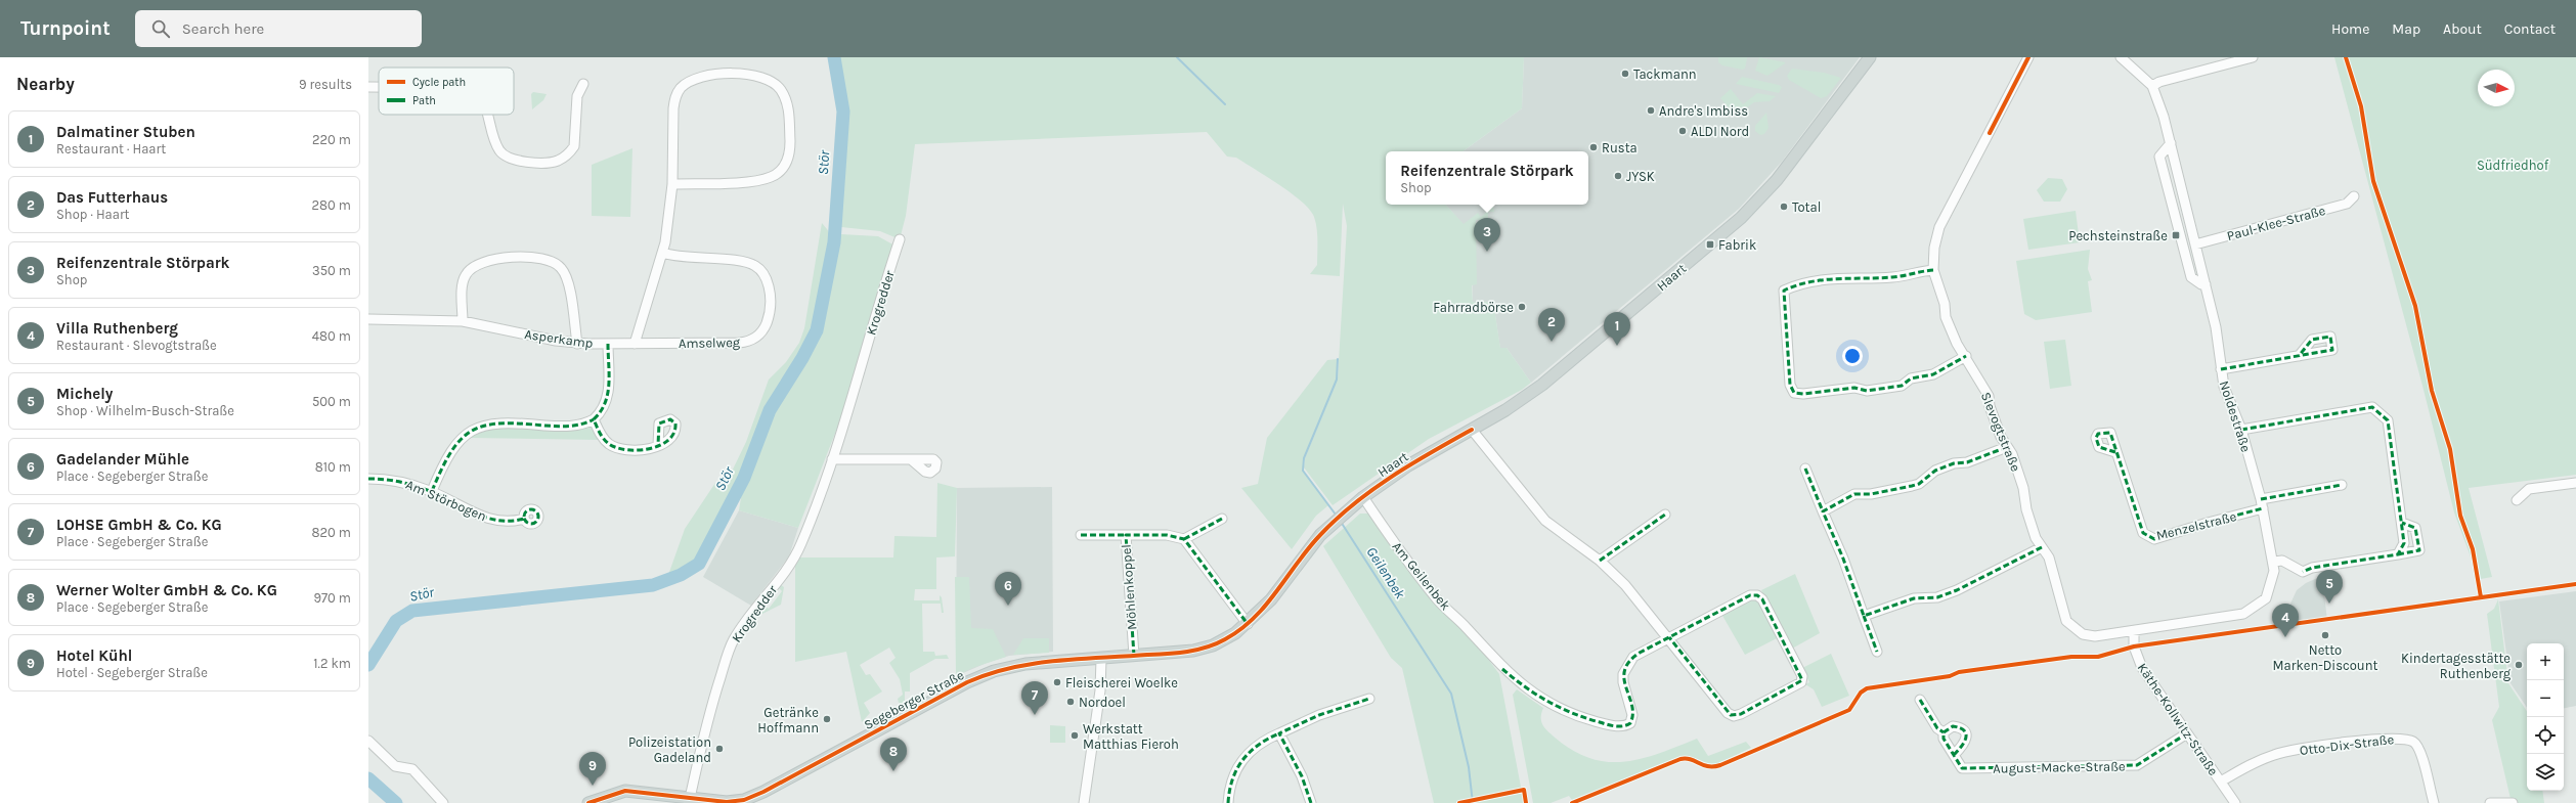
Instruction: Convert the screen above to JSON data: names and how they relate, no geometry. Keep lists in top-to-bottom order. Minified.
{"streets":{"main road":["Haart","Segeberger Straße"],"street":["Paul-Klee-Straße","Krogredder","Asperkamp","Amselweg","Noldestraße","Slevogtstraße","Am Störbogen","Menzelstraße","Am Geilenbek","Möhlenkoppel","Käthe-Kollwitz-Straße","Otto-Dix-Straße","August-Macke-Straße"]},"crossings":[["Paul-Klee-Straße","Noldestraße"],["Haart","Am Geilenbek"],["Haart","Segeberger Straße"],["Krogredder","Segeberger Straße"],["Asperkamp","Amselweg"],["Noldestraße","Slevogtstraße"],["Noldestraße","Menzelstraße"],["Slevogtstraße","Käthe-Kollwitz-Straße"],["Möhlenkoppel","Segeberger Straße"],["Käthe-Kollwitz-Straße","Otto-Dix-Straße"],["Käthe-Kollwitz-Straße","August-Macke-Straße"]],"water":["Stör","Geilenbek"],"parks":["Südfriedhof"],"places":{"other":["Tackmann","Andre's Imbiss","ALDI Nord","Rusta","JYSK","Total","Fahrradbörse","Netto Marken-Discount","Kindertagesstätte Ruthenberg","Fleischerei Woelke","Nordoel","Getränke Hoffmann","Werkstatt Matthias Fieroh","Polizeistation Gadeland"],"transit":["Pechsteinstraße","Fabrik"]},"legend":["Cycle path","Path"],"north":"right","page":{"header":"Turnpoint","search":"Search here","nav":["Home","Map","About","Contact"],"heading":["Nearby","9 results"],"list":[{"mark":"1","name":"Dalmatiner Stuben","note":"Restaurant · Haart","value":"220 m"},{"mark":"2","name":"Das Futterhaus","note":"Shop · Haart","value":"280 m"},{"mark":"3","name":"Reifenzentrale Störpark","note":"Shop","value":"350 m"},{"mark":"4","name":"Villa Ruthenberg","note":"Restaurant · Slevogtstraße","value":"480 m"},{"mark":"5","name":"Michely","note":"Shop · Wilhelm-Busch-Straße","value":"500 m"},{"mark":"6","name":"Gadelander Mühle","note":"Place · Segeberger Straße","value":"810 m"},{"mark":"7","name":"LOHSE GmbH & Co. KG","note":"Place · Segeberger Straße","value":"820 m"},{"mark":"8","name":"Werner Wolter GmbH & Co. KG","note":"Place · Segeberger Straße","value":"970 m"},{"mark":"9","name":"Hotel Kühl","note":"Hotel · Segeberger Straße","value":"1.2 km"}],"popup":["Reifenzentrale Störpark","Shop"],"pins":["3","2","1","5","6","4","7","8","9"],"map_buttons":["+","−"]}}
